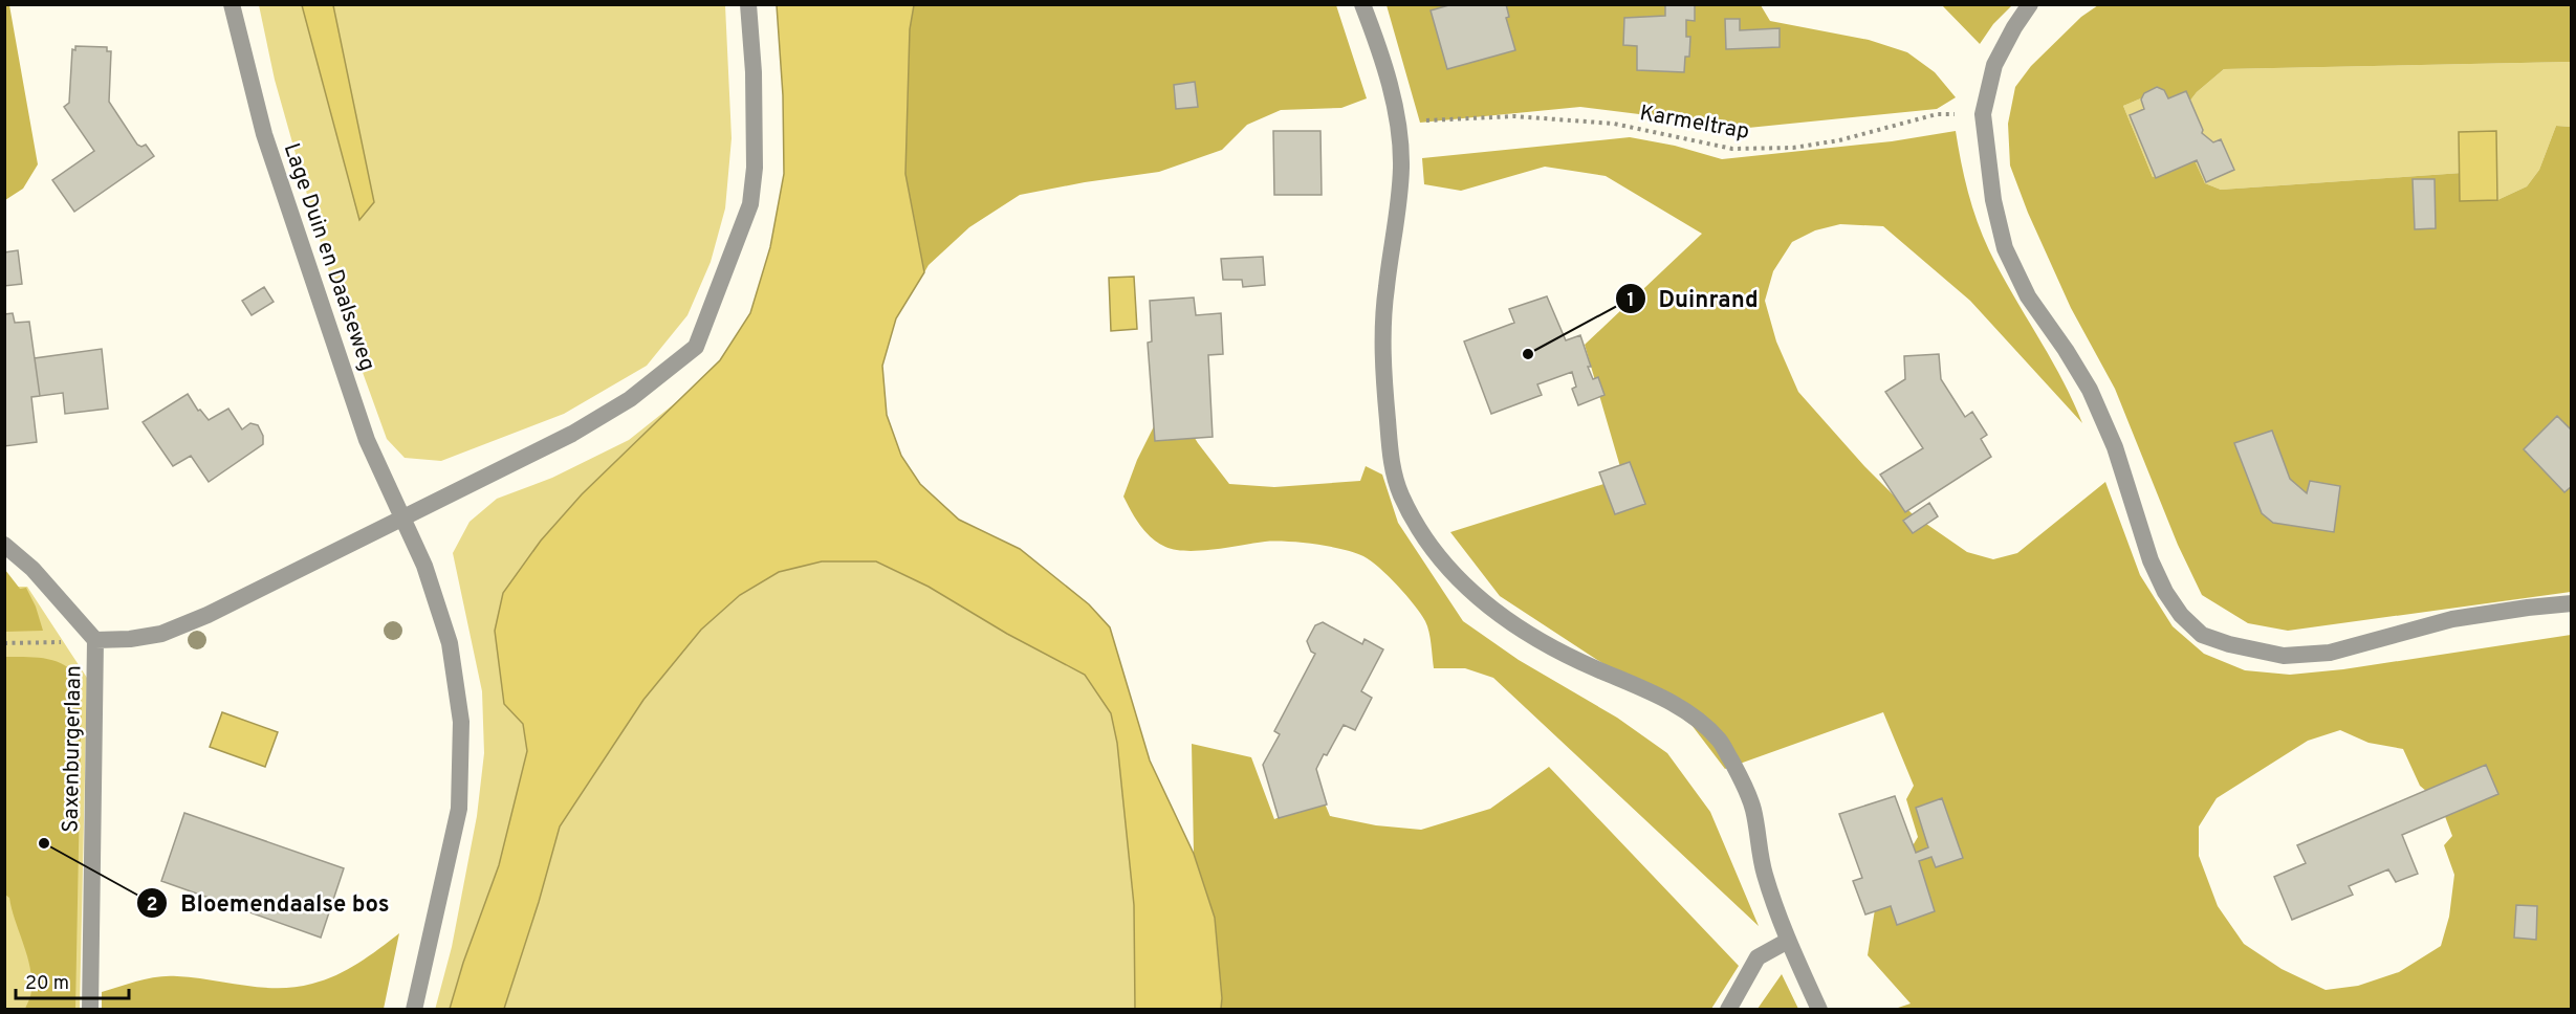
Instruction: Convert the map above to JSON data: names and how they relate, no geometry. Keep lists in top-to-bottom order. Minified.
{"streets":{"street":["Lage Duin en Daalseweg","Saxenburgerlaan"],"path":["Karmeltrap"]},"crossings":[["Lage Duin en Daalseweg","Saxenburgerlaan"]],"places":["Duinrand","Bloemendaalse bos"],"scale_bar":"20 m"}
